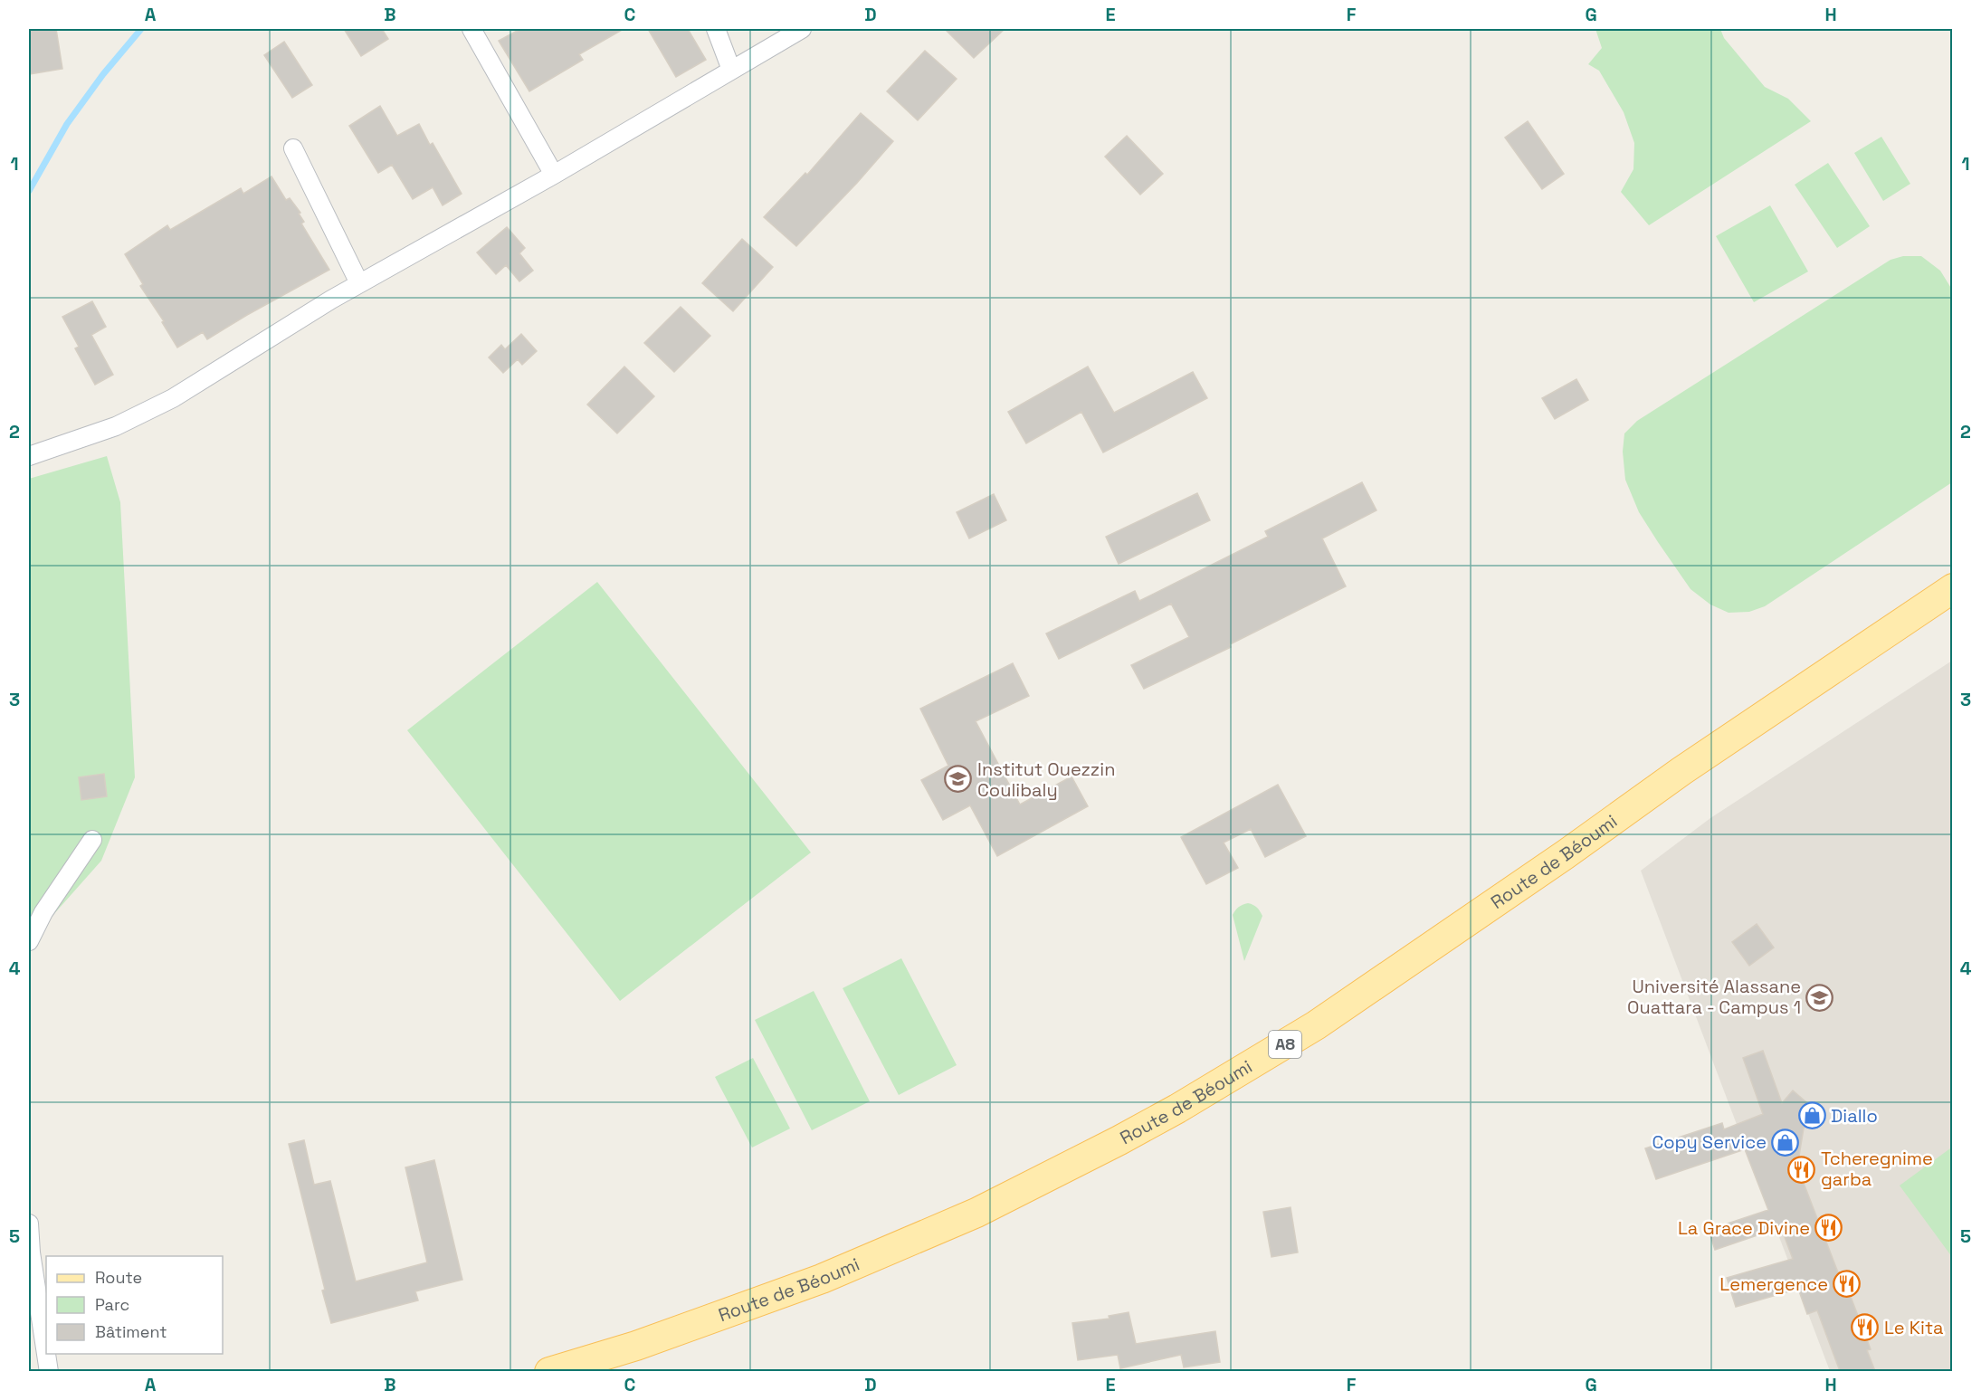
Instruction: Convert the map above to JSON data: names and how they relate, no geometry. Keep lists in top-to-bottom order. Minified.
{"streets":{"main road":["Route de Béoumi","A8"]},"places":{"school or university":["Institut Ouezzin Coulibaly","Université Alassane Ouattara - Campus 1"],"shop":["Diallo","Copy Service"],"restaurant":["Tcheregnime garba","La Grace Divine","Lemergence","Le Kita"]},"legend":["Route","Parc","Bâtiment"],"grid":{"columns":["A","B","C","D","E","F","G","H"],"rows":["1","2","3","4","5"]}}
